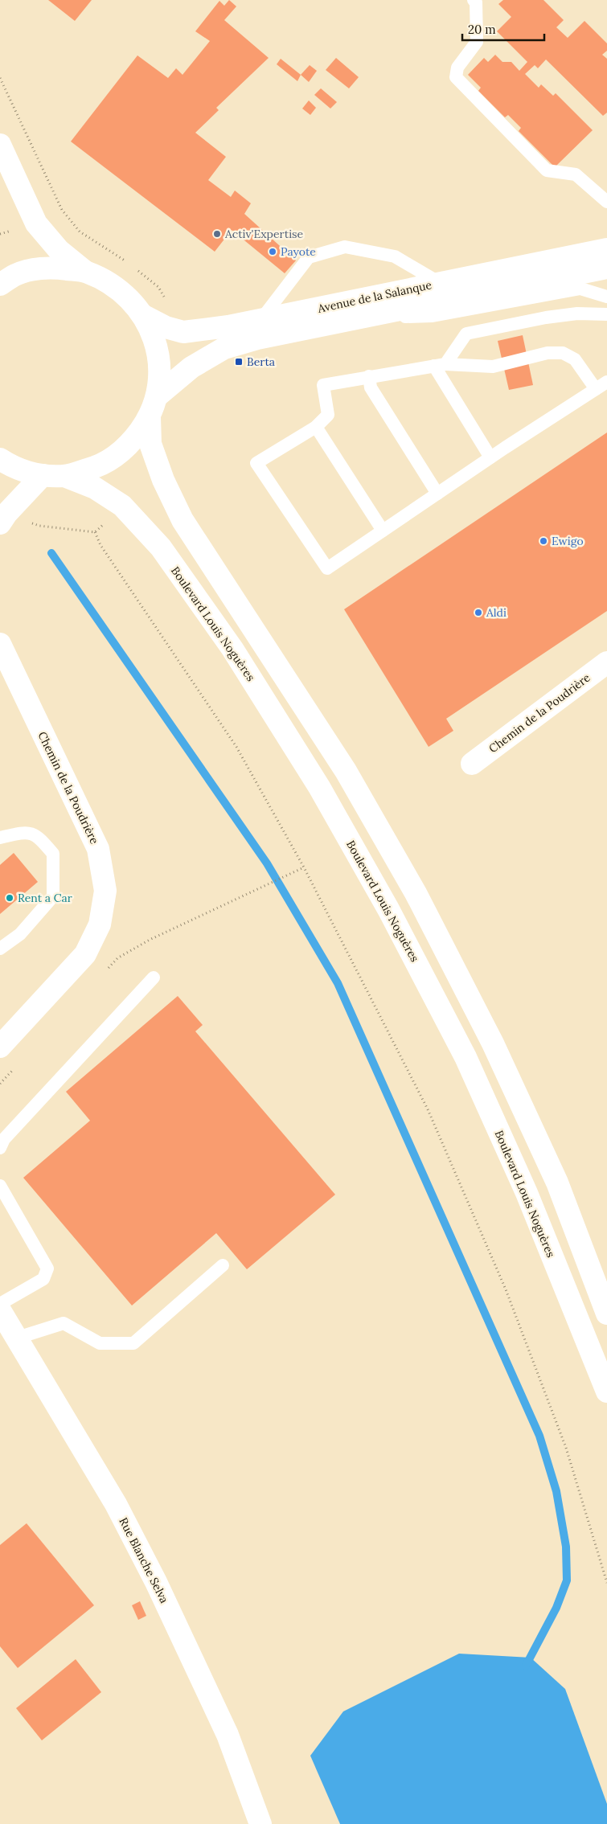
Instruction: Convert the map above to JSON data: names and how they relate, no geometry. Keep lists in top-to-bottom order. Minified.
{"streets":{"main road":["Avenue de la Salanque","Boulevard Louis Noguères","Chemin de la Poudrière","Rue Blanche Selva"]},"places":{"other":["Activ'Expertise","Payote","Ewigo","Aldi","Rent a Car"],"transit":["Berta"]},"scale_bar":"20 m"}
